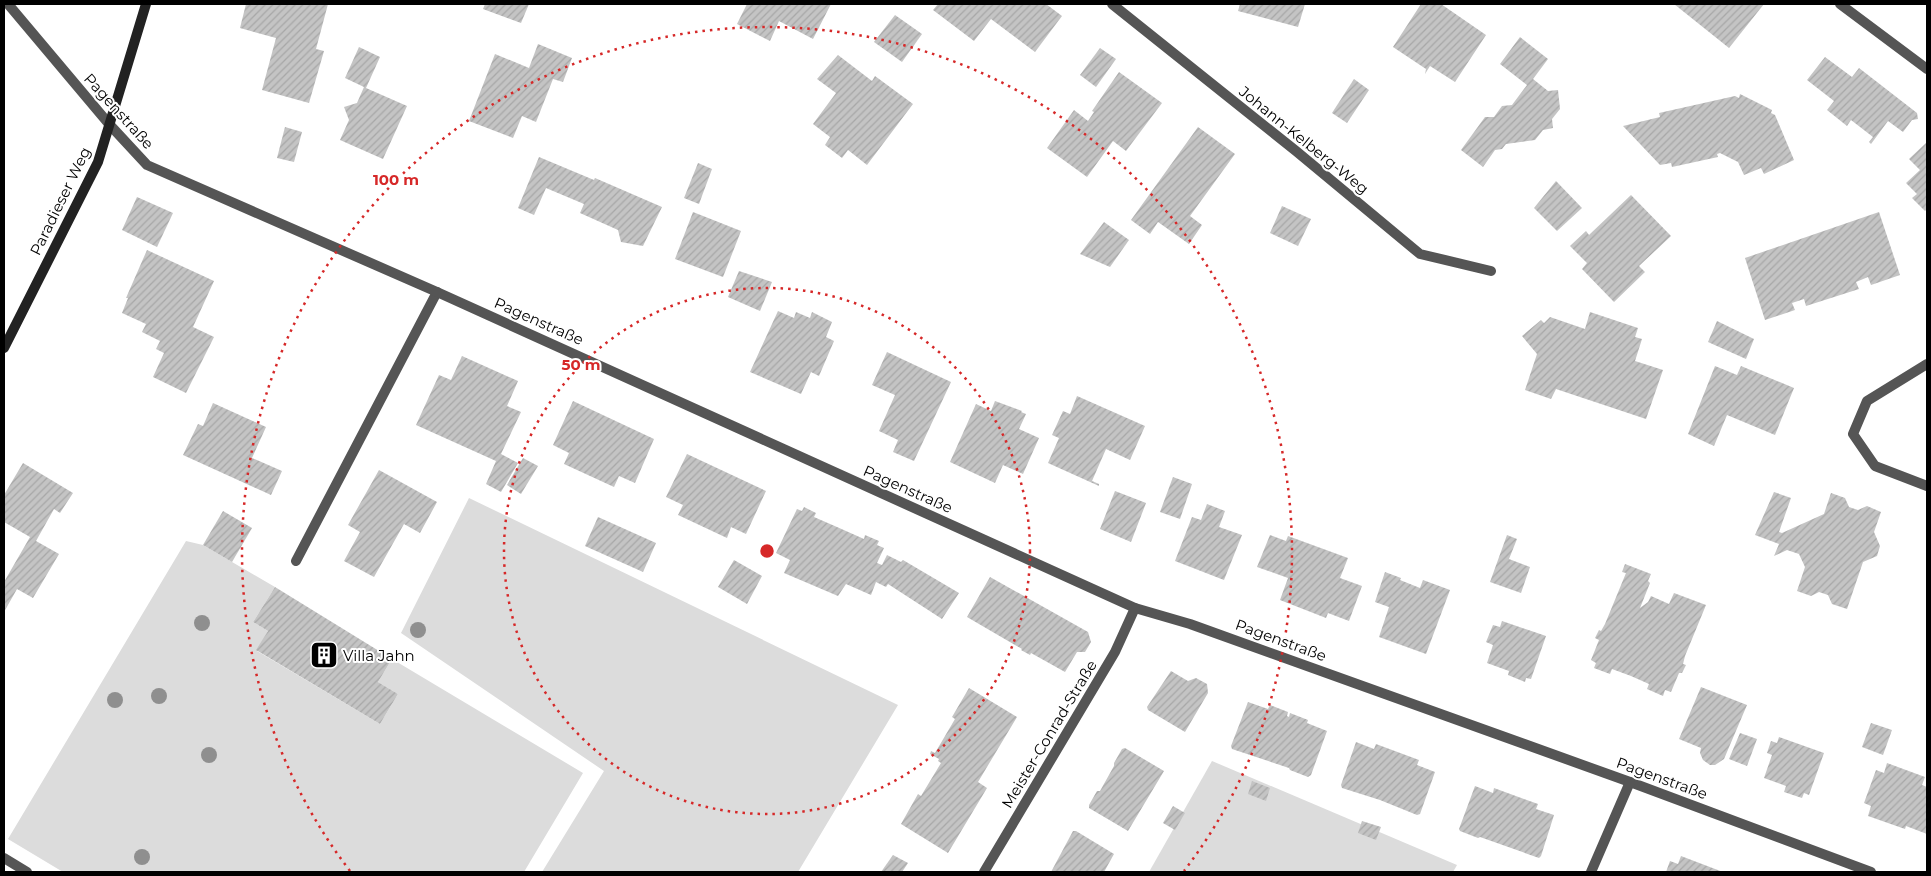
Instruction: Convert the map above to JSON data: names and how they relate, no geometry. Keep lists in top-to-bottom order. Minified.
{"streets":{"street":["Pagenstraße","Johann-Kelberg-Weg","Paradieser Weg","Meister-Conrad-Straße"]},"crossings":[["Pagenstraße","Paradieser Weg"],["Pagenstraße","Meister-Conrad-Straße"]],"places":{"building":["Villa Jahn"]},"rings":["100 m","50 m"]}
